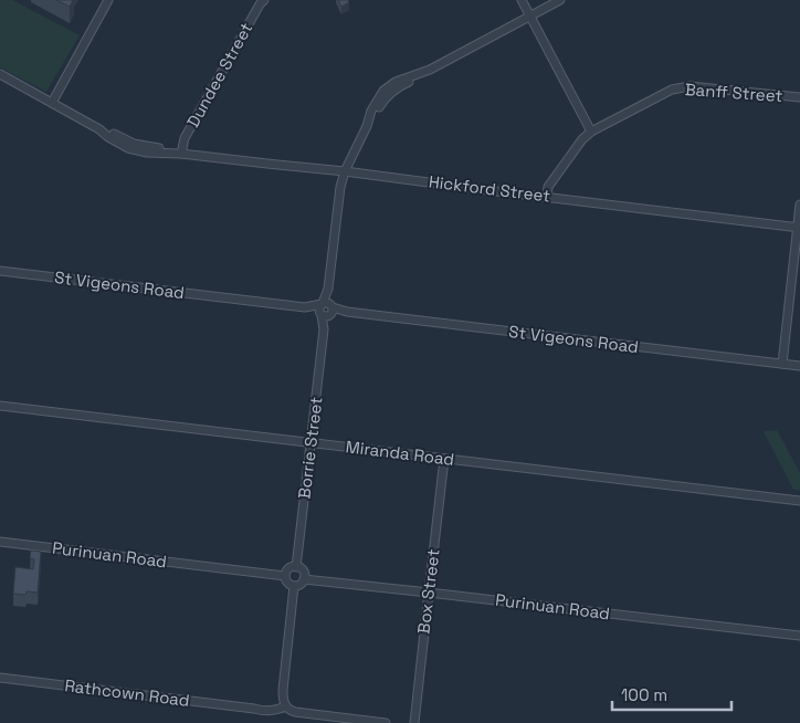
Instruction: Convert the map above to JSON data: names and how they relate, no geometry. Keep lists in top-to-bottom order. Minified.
{"streets":{"street":["Dundee Street","Banff Street","Hickford Street","St Vigeons Road","Borrie Street","Miranda Road","Purinuan Road","Box Street","Rathcown Road"]},"crossings":[["Dundee Street","Hickford Street"],["Banff Street","Hickford Street"],["Hickford Street","Borrie Street"],["St Vigeons Road","Borrie Street"],["Borrie Street","Miranda Road"],["Borrie Street","Purinuan Road"],["Miranda Road","Box Street"],["Purinuan Road","Box Street"]],"scale_bar":"100 m"}
